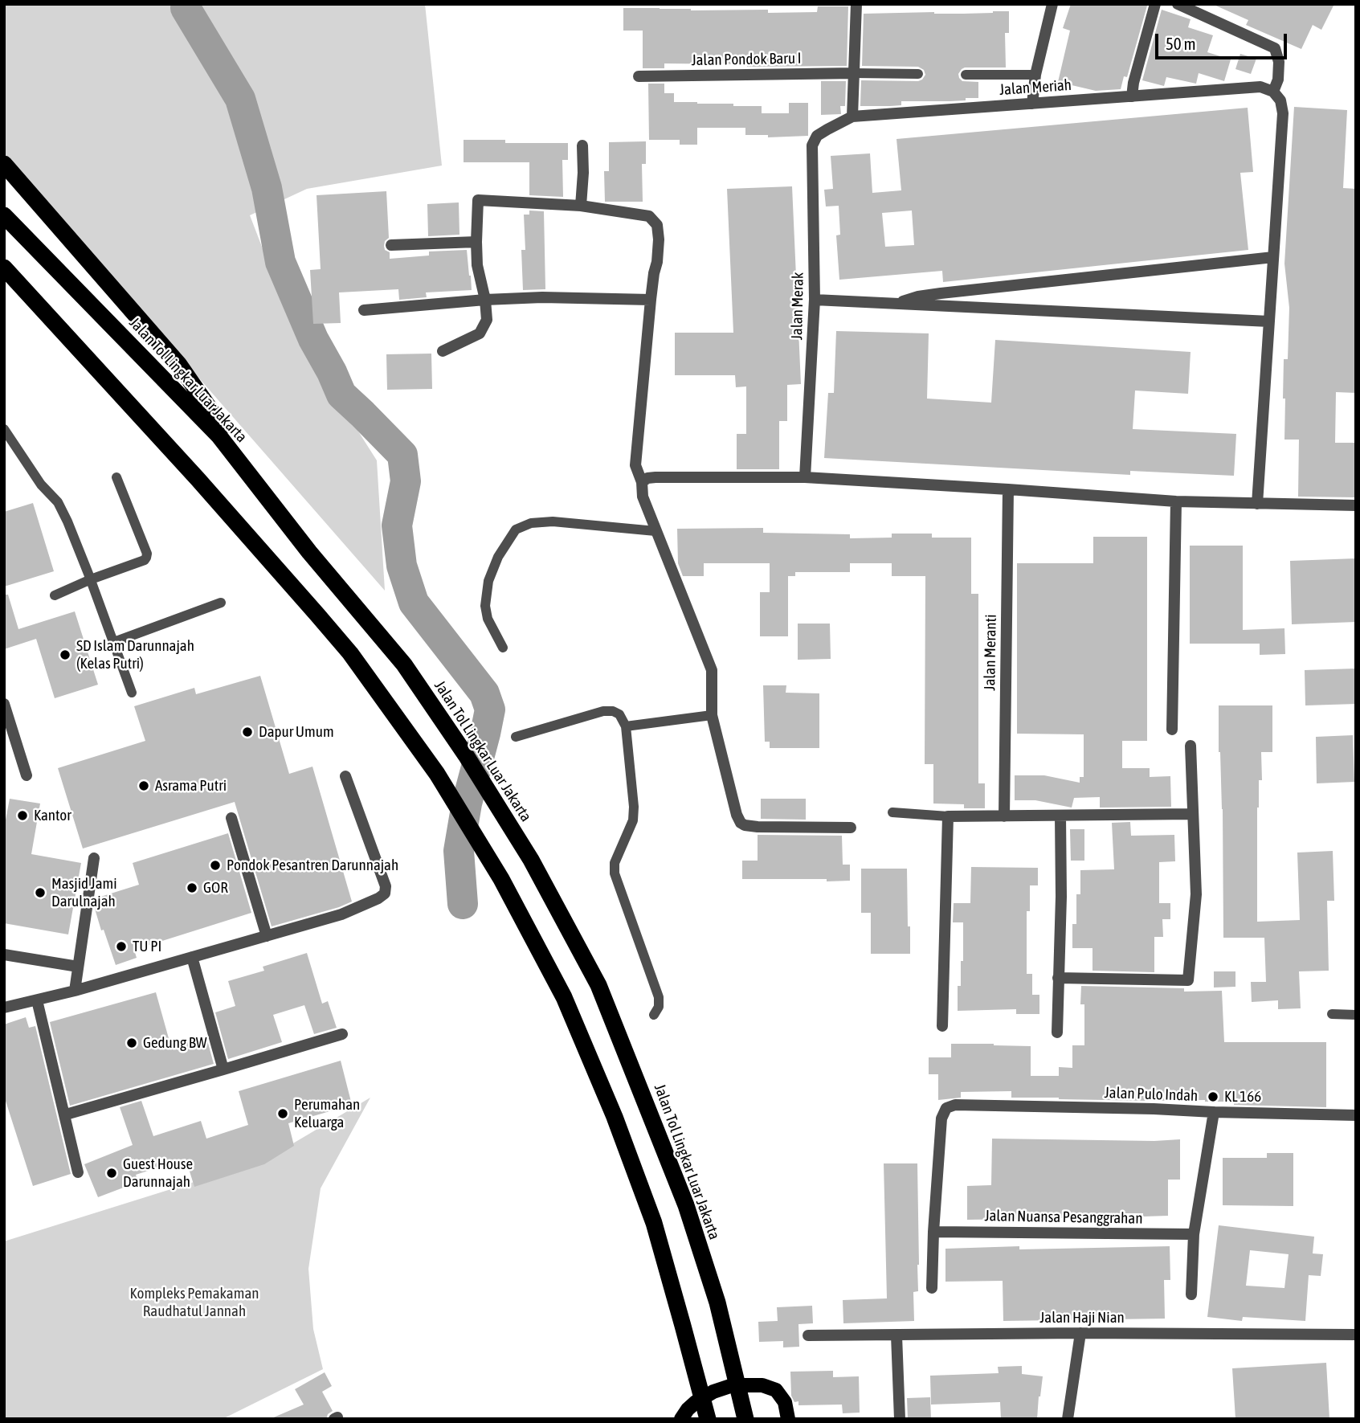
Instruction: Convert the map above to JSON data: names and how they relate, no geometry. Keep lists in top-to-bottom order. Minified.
{"streets":{"highway":["Jalan Tol Lingkar Luar Jakarta"],"street":["Jalan Pondok Baru I","Jalan Meriah","Jalan Merak","Jalan Meranti","Jalan Pulo Indah","Jalan Nuansa Pesanggrahan","Jalan Haji Nian"]},"crossings":[["Jalan Meriah","Jalan Merak"],["Jalan Pulo Indah","Jalan Nuansa Pesanggrahan"]],"parks":["Kompleks Pemakaman Raudhatul Jannah"],"places":["SD Islam Darunnajah (Kelas Putri)","Dapur Umum","Asrama Putri","Kantor","Pondok Pesantren Darunnajah","GOR","Masjid Jami Darulnajah","TU PI","Gedung BW","KL 166","Perumahan Keluarga","Guest House Darunnajah"],"scale_bar":"50 m"}
